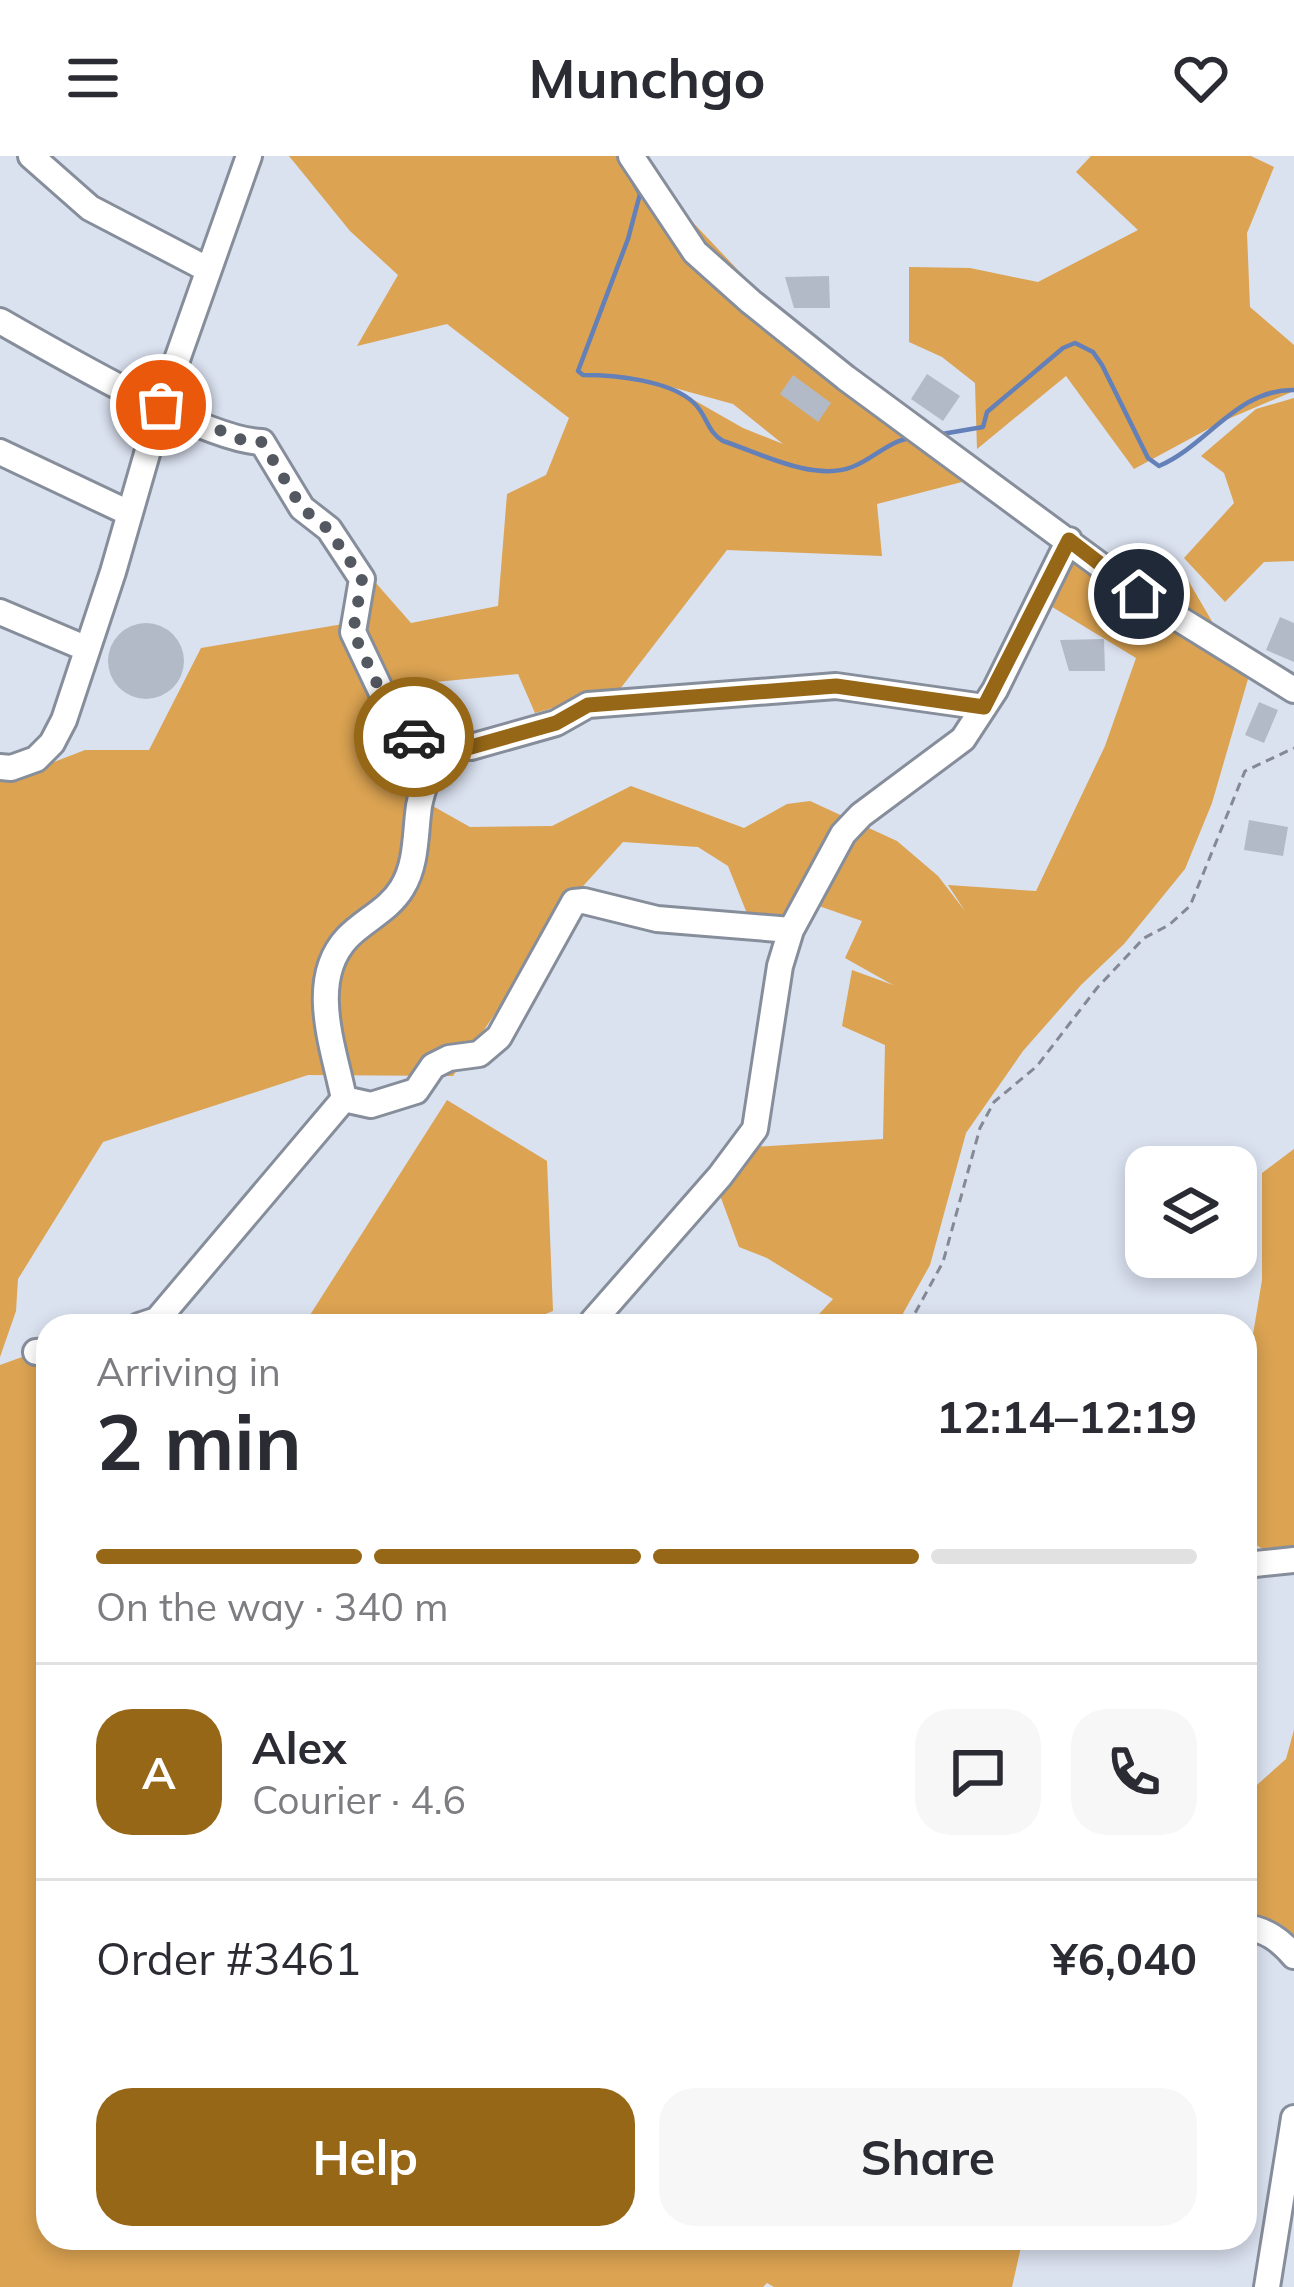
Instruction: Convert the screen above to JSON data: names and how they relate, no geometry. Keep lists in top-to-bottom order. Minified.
{"page":{"header":"Munchgo","heading":["2 min","Arriving in","12:14–12:19"],"panel":["Alex","Courier · 4.6","Order #3461","¥6,040"],"bar":"On the way · 340 m","round":"A","buttons":["Help","Share"]}}
